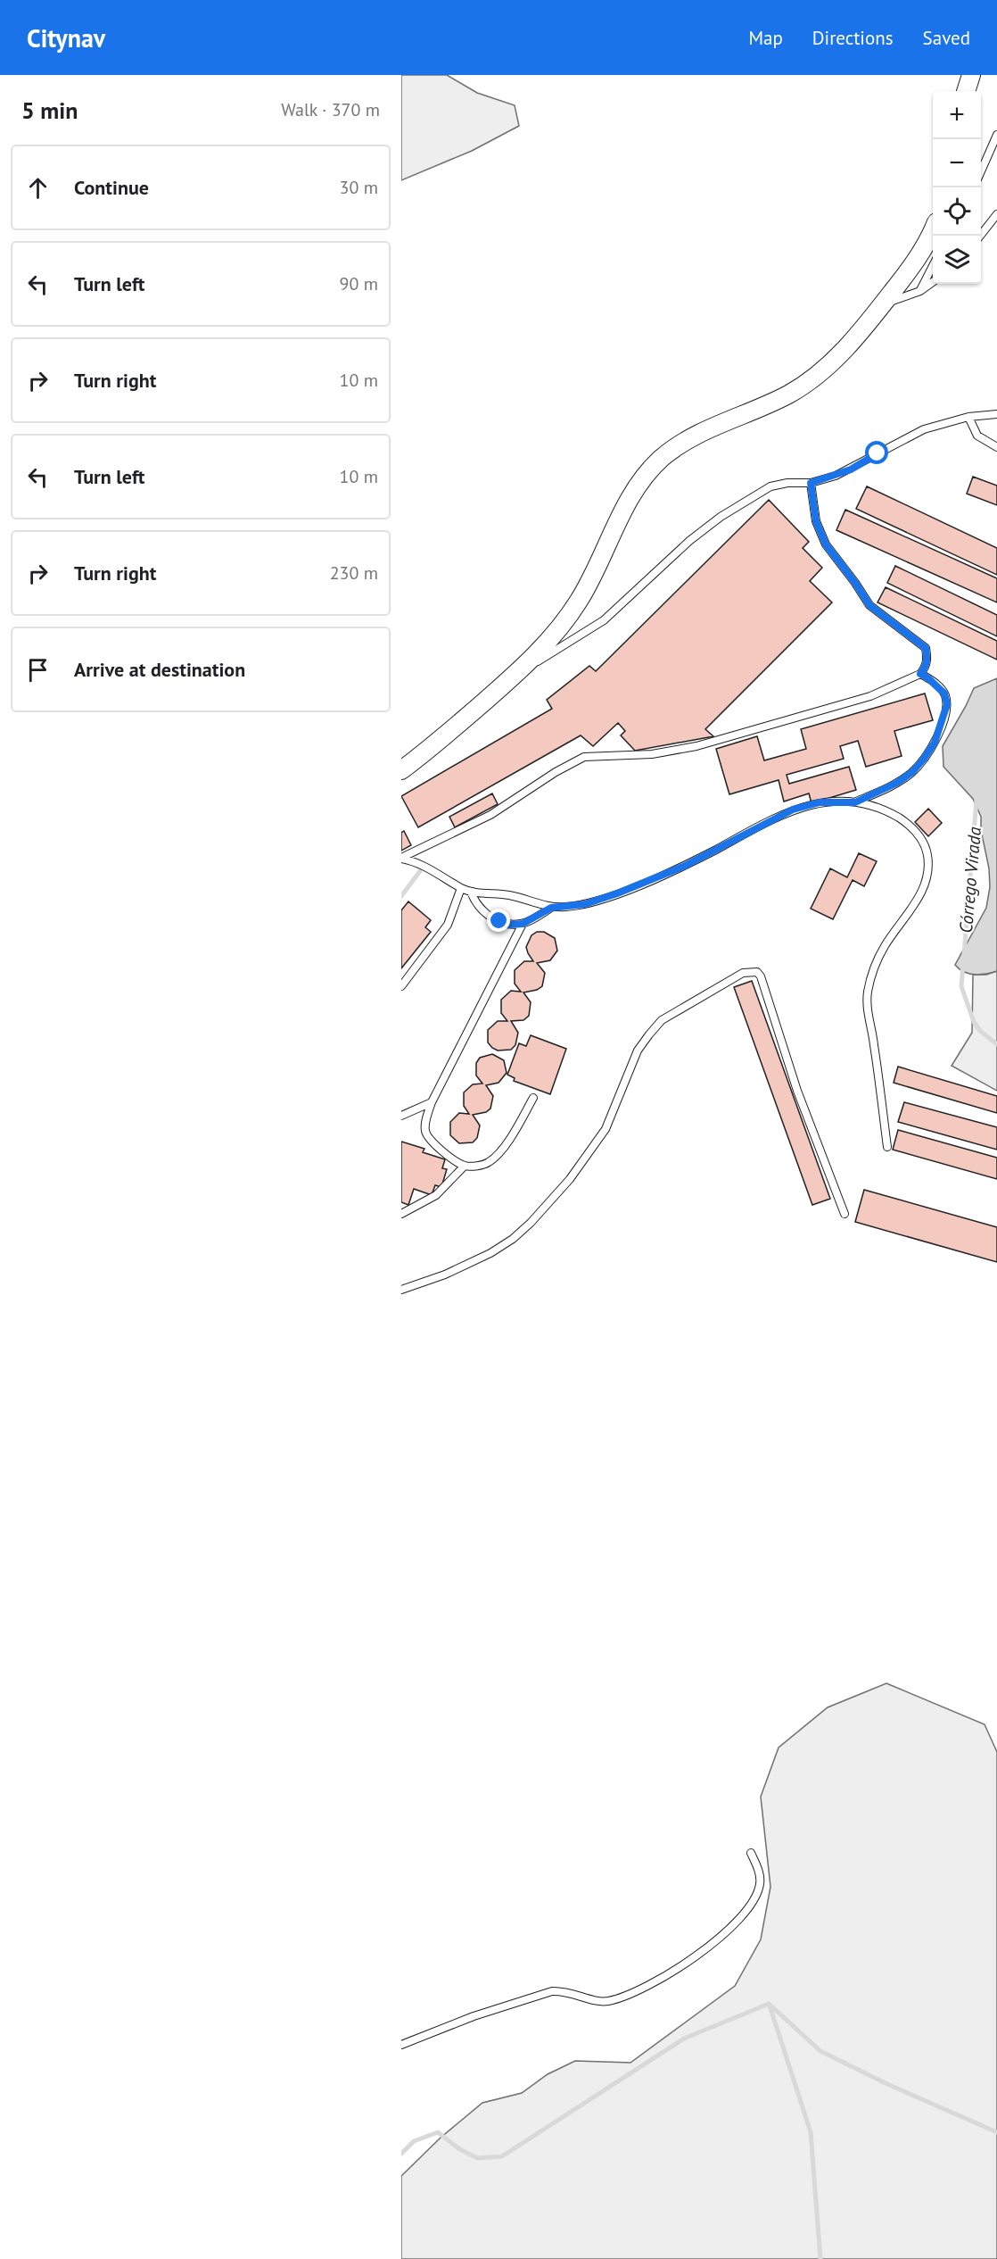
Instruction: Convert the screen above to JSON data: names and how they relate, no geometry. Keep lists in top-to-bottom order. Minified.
{"water":["Córrego Virada"],"page":{"header":"Citynav","nav":["Map","Directions","Saved"],"heading":["5 min","Walk · 370 m"],"map_buttons":["+","−"],"list":[["Continue","30 m"],["Turn left","90 m"],["Turn right","10 m"],["Turn left","10 m"],["Turn right","230 m"],"Arrive at destination"]}}
